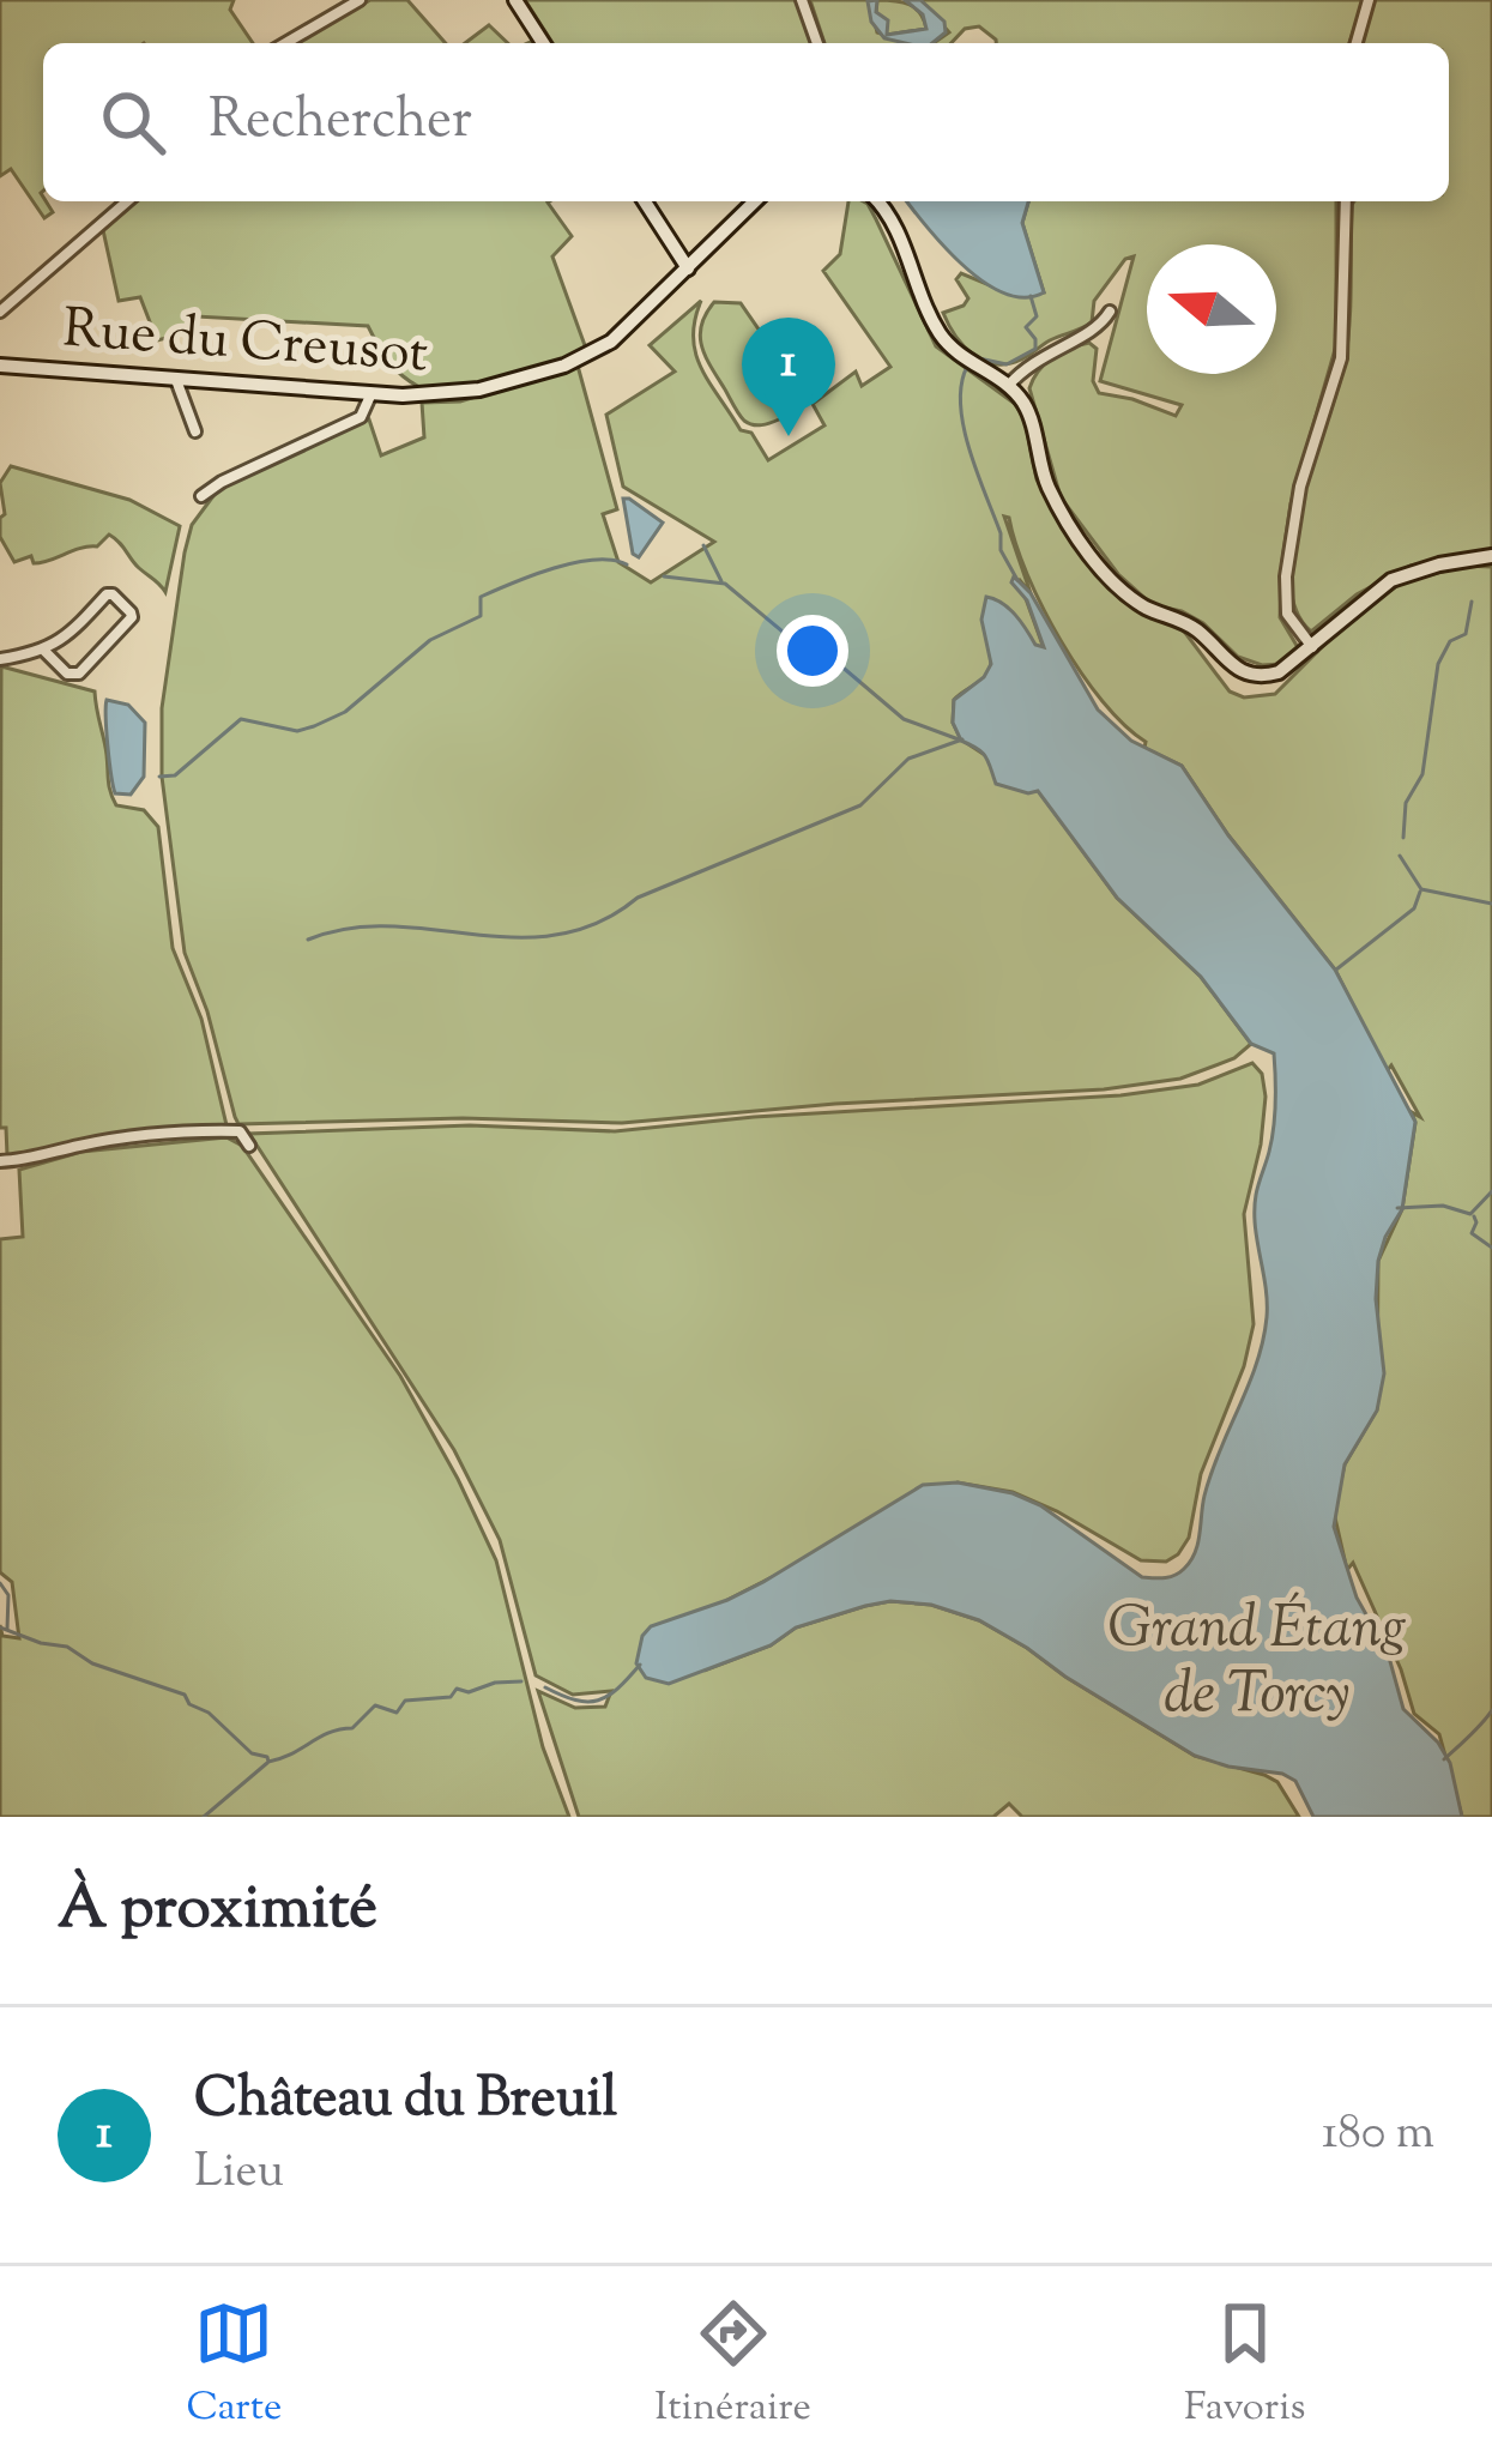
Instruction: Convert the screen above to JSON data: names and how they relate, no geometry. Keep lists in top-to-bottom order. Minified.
{"streets":{"street":["Rue du Creusot"]},"water":["Grand Étang de Torcy"],"north":"left","page":{"search":"Rechercher","pins":"1","heading":"À proximité","list":[{"mark":"1","name":"Château du Breuil","note":"Lieu","value":"180 m"}],"nav":["Carte","Itinéraire","Favoris"]}}
